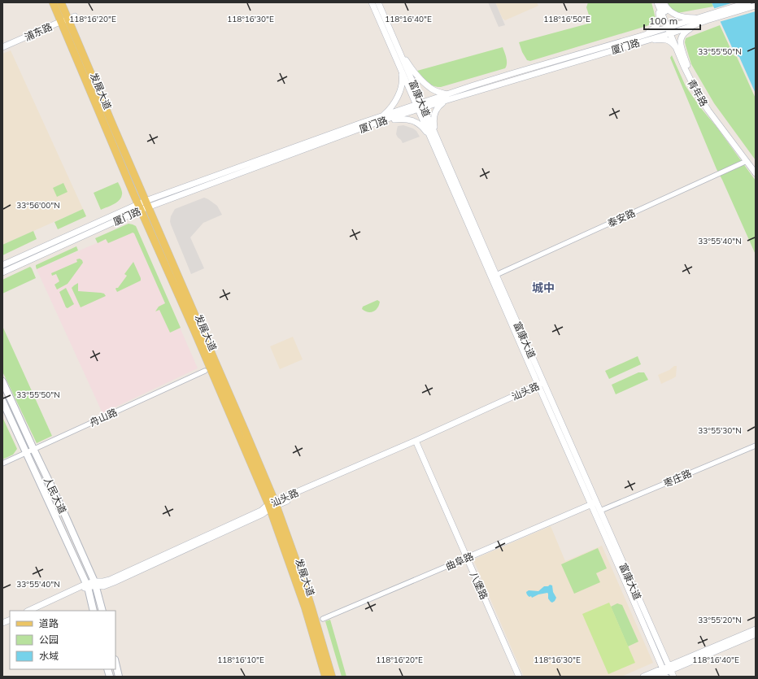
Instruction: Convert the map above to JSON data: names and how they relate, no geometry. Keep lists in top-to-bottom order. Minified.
{"streets":{"main road":["发展大道","人民大道"],"street":["浦东路","厦门路","青年路","富康大道","泰安路","汕头路","舟山路","枣庄路","曲阜路","八堡路"]},"crossings":[["浦东路","发展大道"],["厦门路","发展大道"],["厦门路","青年路"],["厦门路","富康大道"],["发展大道","汕头路"],["青年路","泰安路"],["富康大道","泰安路"],["富康大道","汕头路"],["富康大道","枣庄路"],["富康大道","曲阜路"],["汕头路","人民大道"],["汕头路","八堡路"],["舟山路","人民大道"],["曲阜路","八堡路"]],"districts":["城中"],"legend":["道路","公园","水域"],"scale_bar":"100 m","coordinates":["118°16'20\"E","118°16'30\"E","118°16'40\"E","118°16'50\"E","33°55'50\"N","33°56'00\"N","33°55'40\"N","33°55'30\"N","33°55'20\"N","118°16'10\"E"]}
